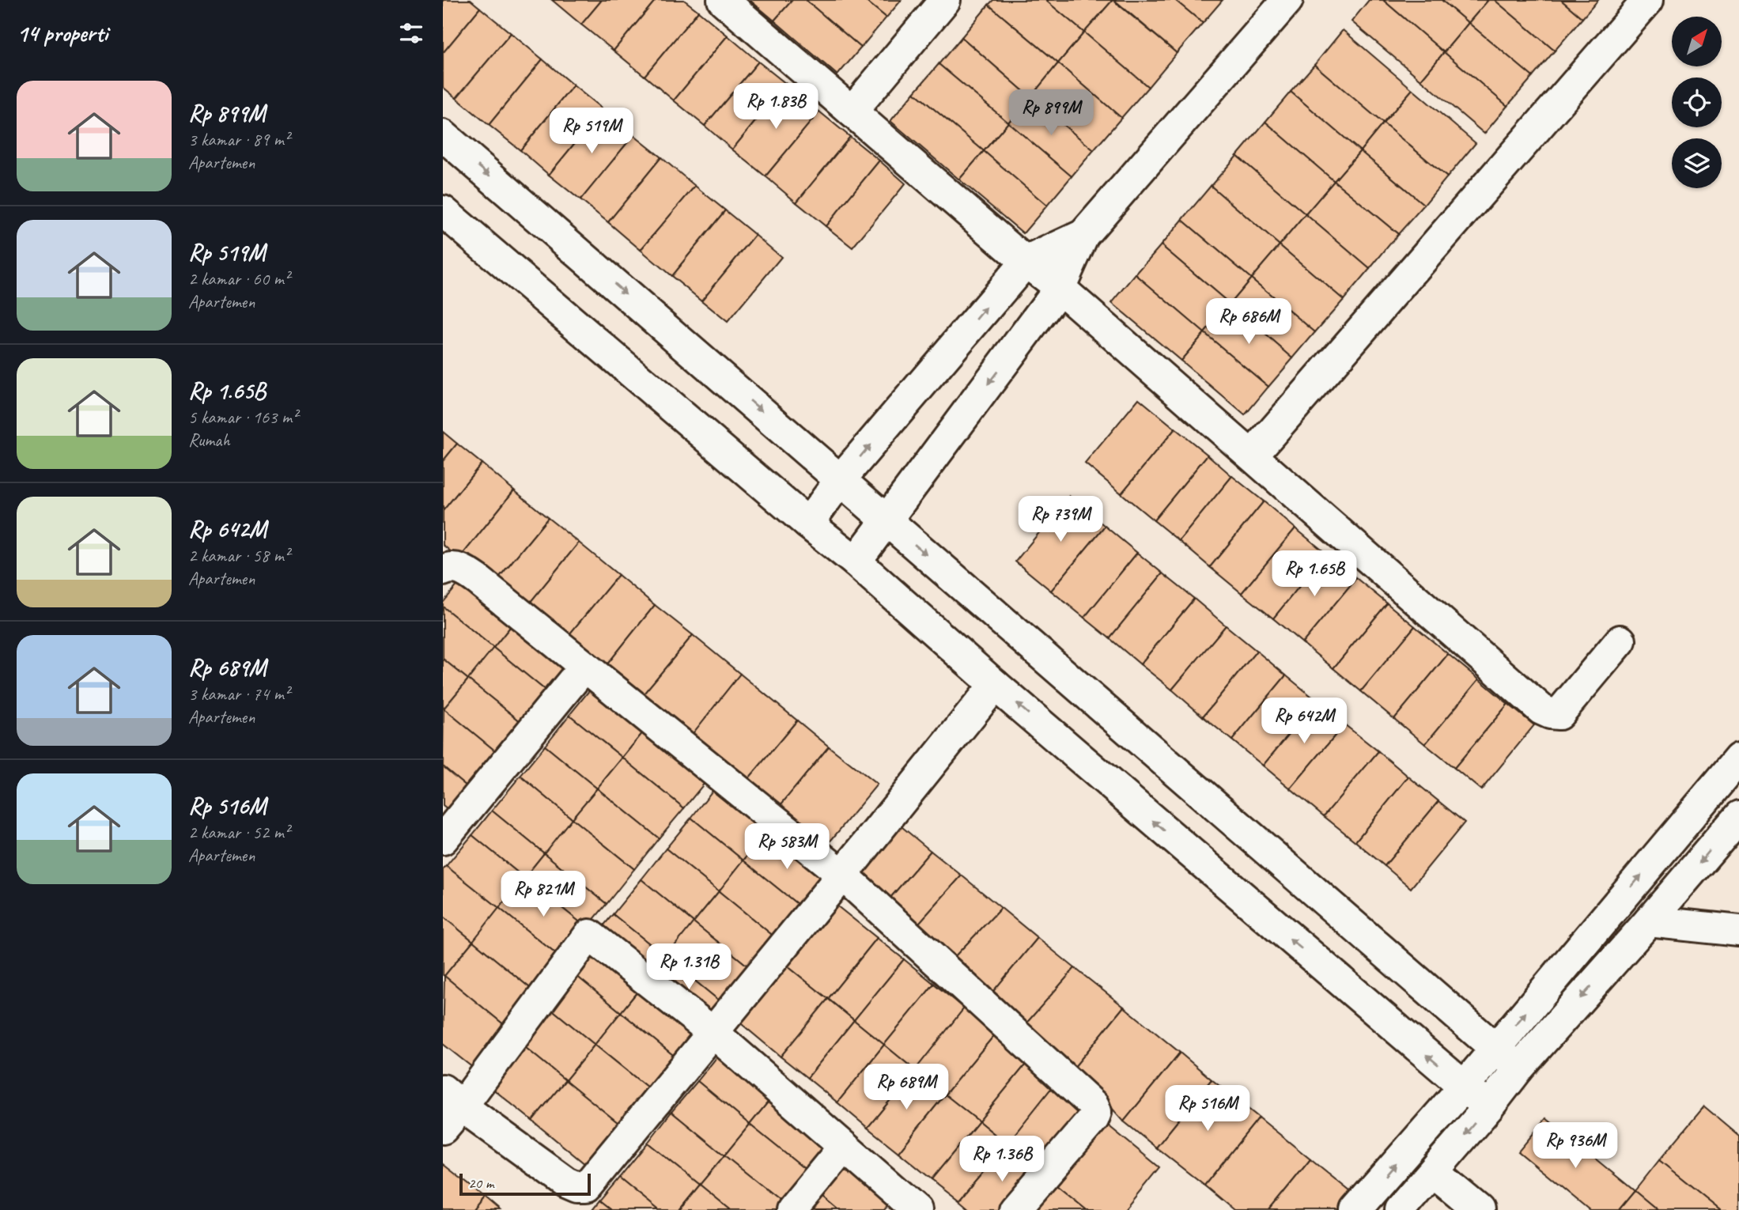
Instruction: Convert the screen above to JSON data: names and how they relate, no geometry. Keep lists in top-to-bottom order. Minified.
{"scale_bar":"20 m","north":"top right","page":{"heading":"14 properti","list":[{"name":"Rp 899M","note":"3 kamar · 89 m² · Apartemen"},{"name":"Rp 519M","note":"2 kamar · 60 m² · Apartemen"},{"name":"Rp 1.65B","note":"5 kamar · 163 m² · Rumah"},{"name":"Rp 642M","note":"2 kamar · 58 m² · Apartemen"},{"name":"Rp 689M","note":"3 kamar · 74 m² · Apartemen"},{"name":"Rp 516M","note":"2 kamar · 52 m² · Apartemen"}],"price":["Rp 1.83B","Rp 899M","Rp 519M","Rp 686M","Rp 739M","Rp 1.65B","Rp 642M","Rp 583M","Rp 821M","Rp 1.31B","Rp 689M","Rp 516M","Rp 936M","Rp 1.36B"],"scale":"20 m"}}
